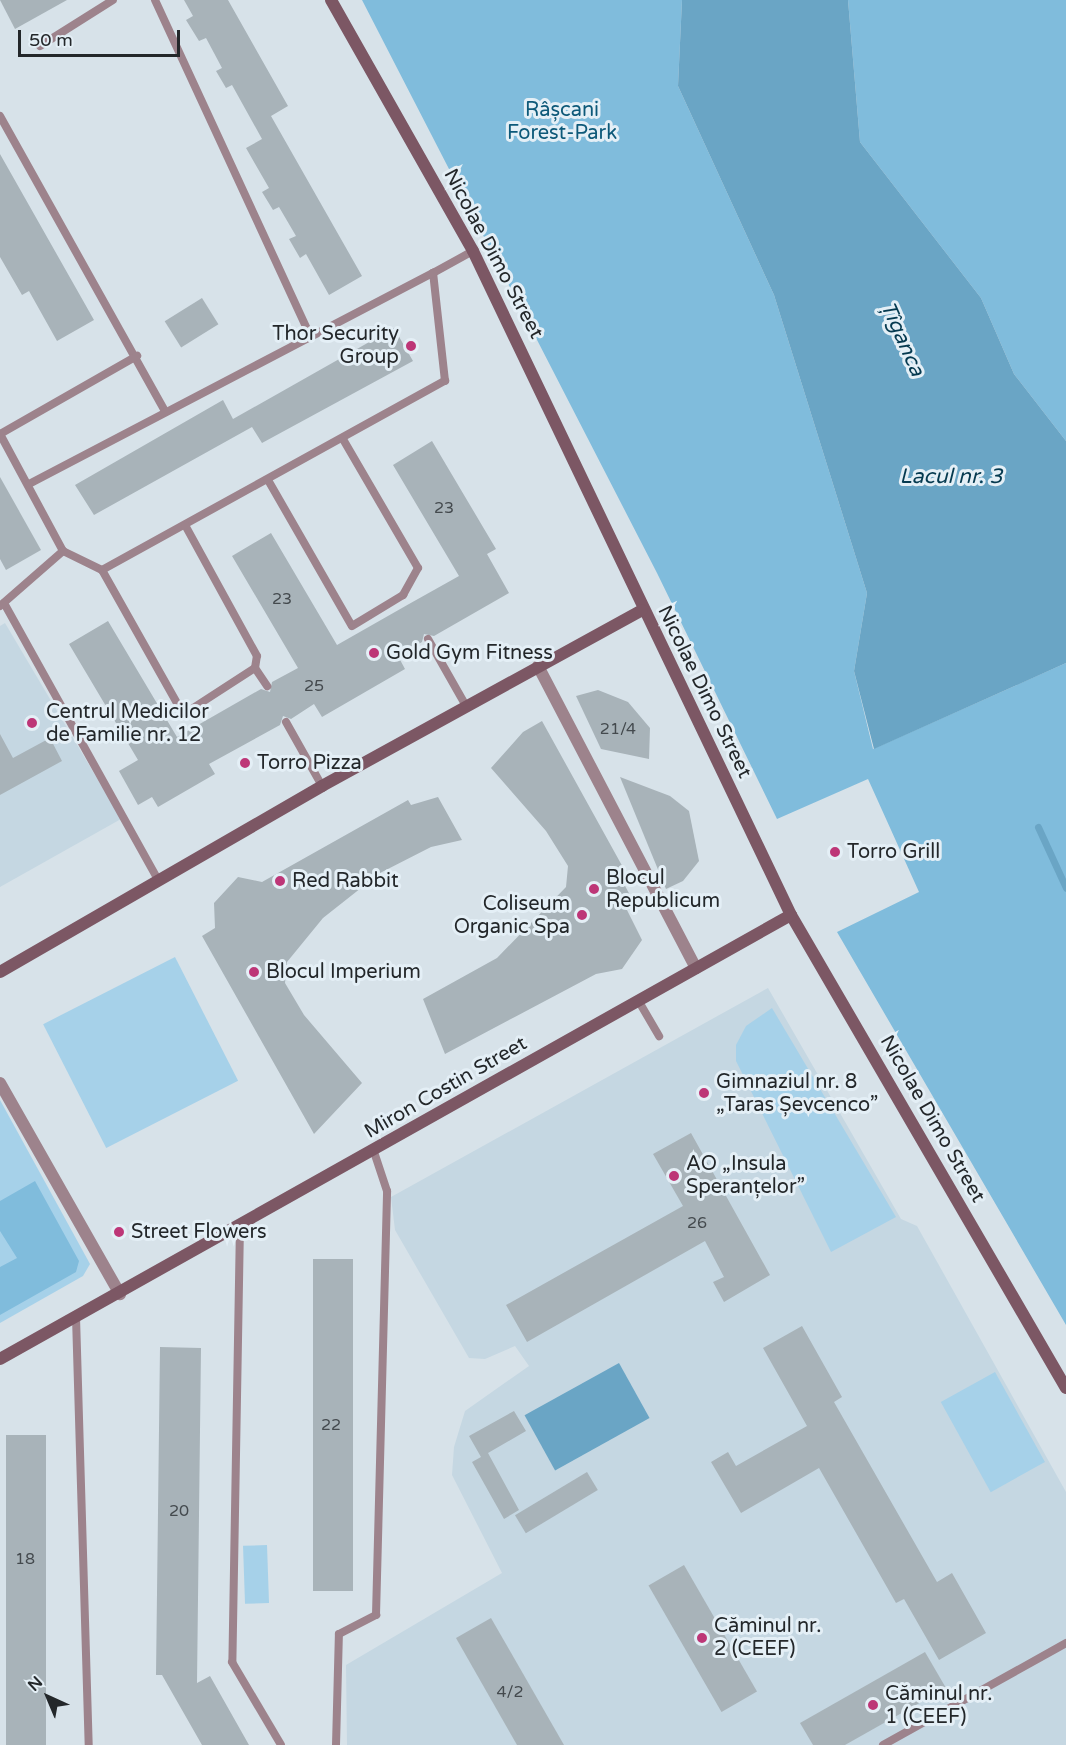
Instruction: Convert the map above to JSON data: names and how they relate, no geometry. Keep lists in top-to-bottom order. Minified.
{"streets":{"street":["Nicolae Dimo Street","Miron Costin Street"]},"crossings":[["Nicolae Dimo Street","Miron Costin Street"]],"water":["Țîganca","Lacul nr. 3"],"parks":["Râșcani Forest-Park"],"places":["Thor Security Group","Gold Gym Fitness","Centrul Medicilor de Familie nr. 12","Torro Pizza","Torro Grill","Red Rabbit","Blocul Republicum","Coliseum Organic Spa","Blocul Imperium","Gimnaziul nr. 8 „Taras Șevcenco”","AO „Insula Speranțelor”","Street Flowers","Căminul nr. 2 (CEEF)","Căminul nr. 1 (CEEF)"],"house_numbers":["23","23","25","21/4","26","22","20","18","4/2"],"scale_bar":"50 m","north":"top left"}
